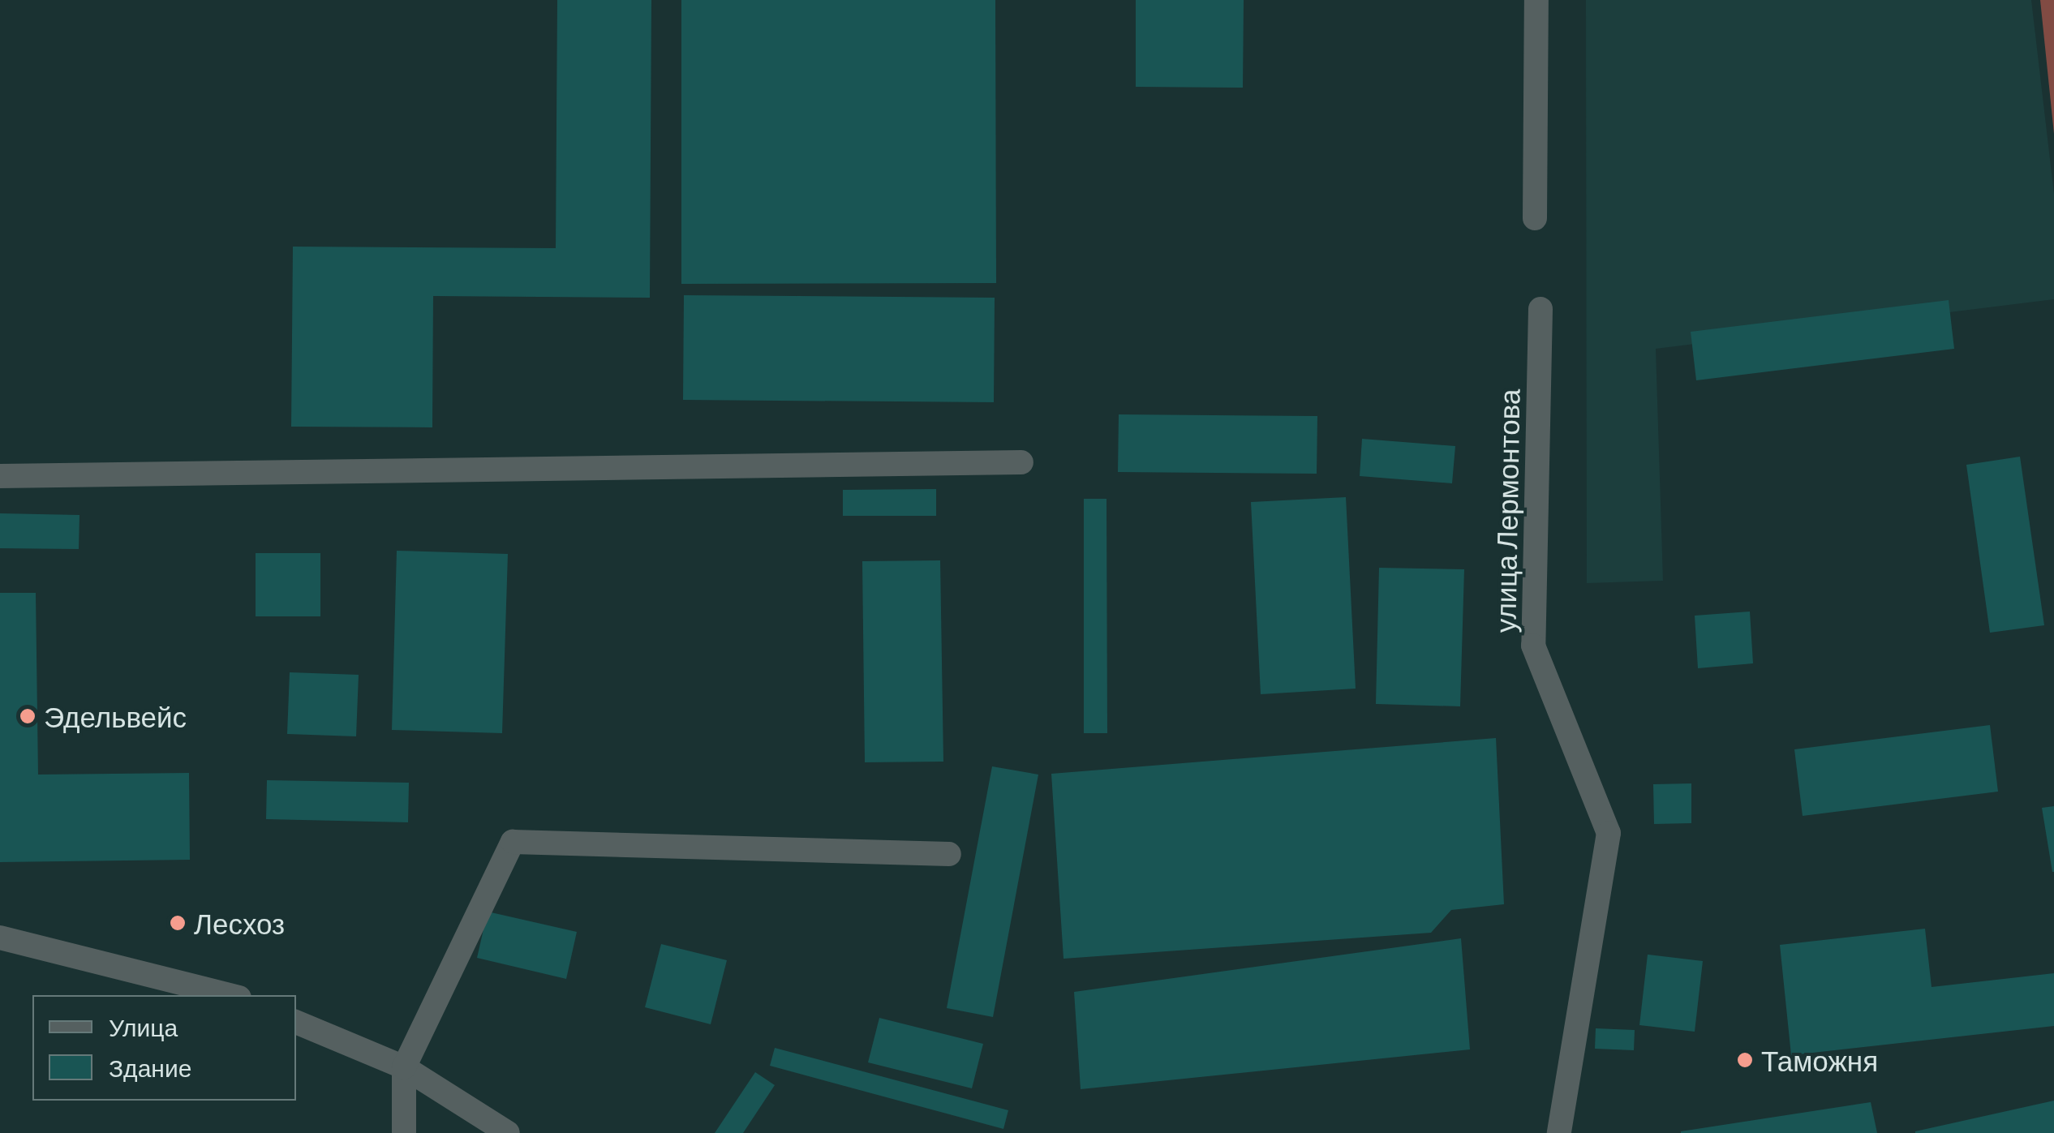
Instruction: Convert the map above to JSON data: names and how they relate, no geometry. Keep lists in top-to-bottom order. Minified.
{"streets":{"street":["улица Лермонтова"]},"places":["Эдельвейс","Лесхоз","Таможня"],"legend":["Улица","Здание"]}
